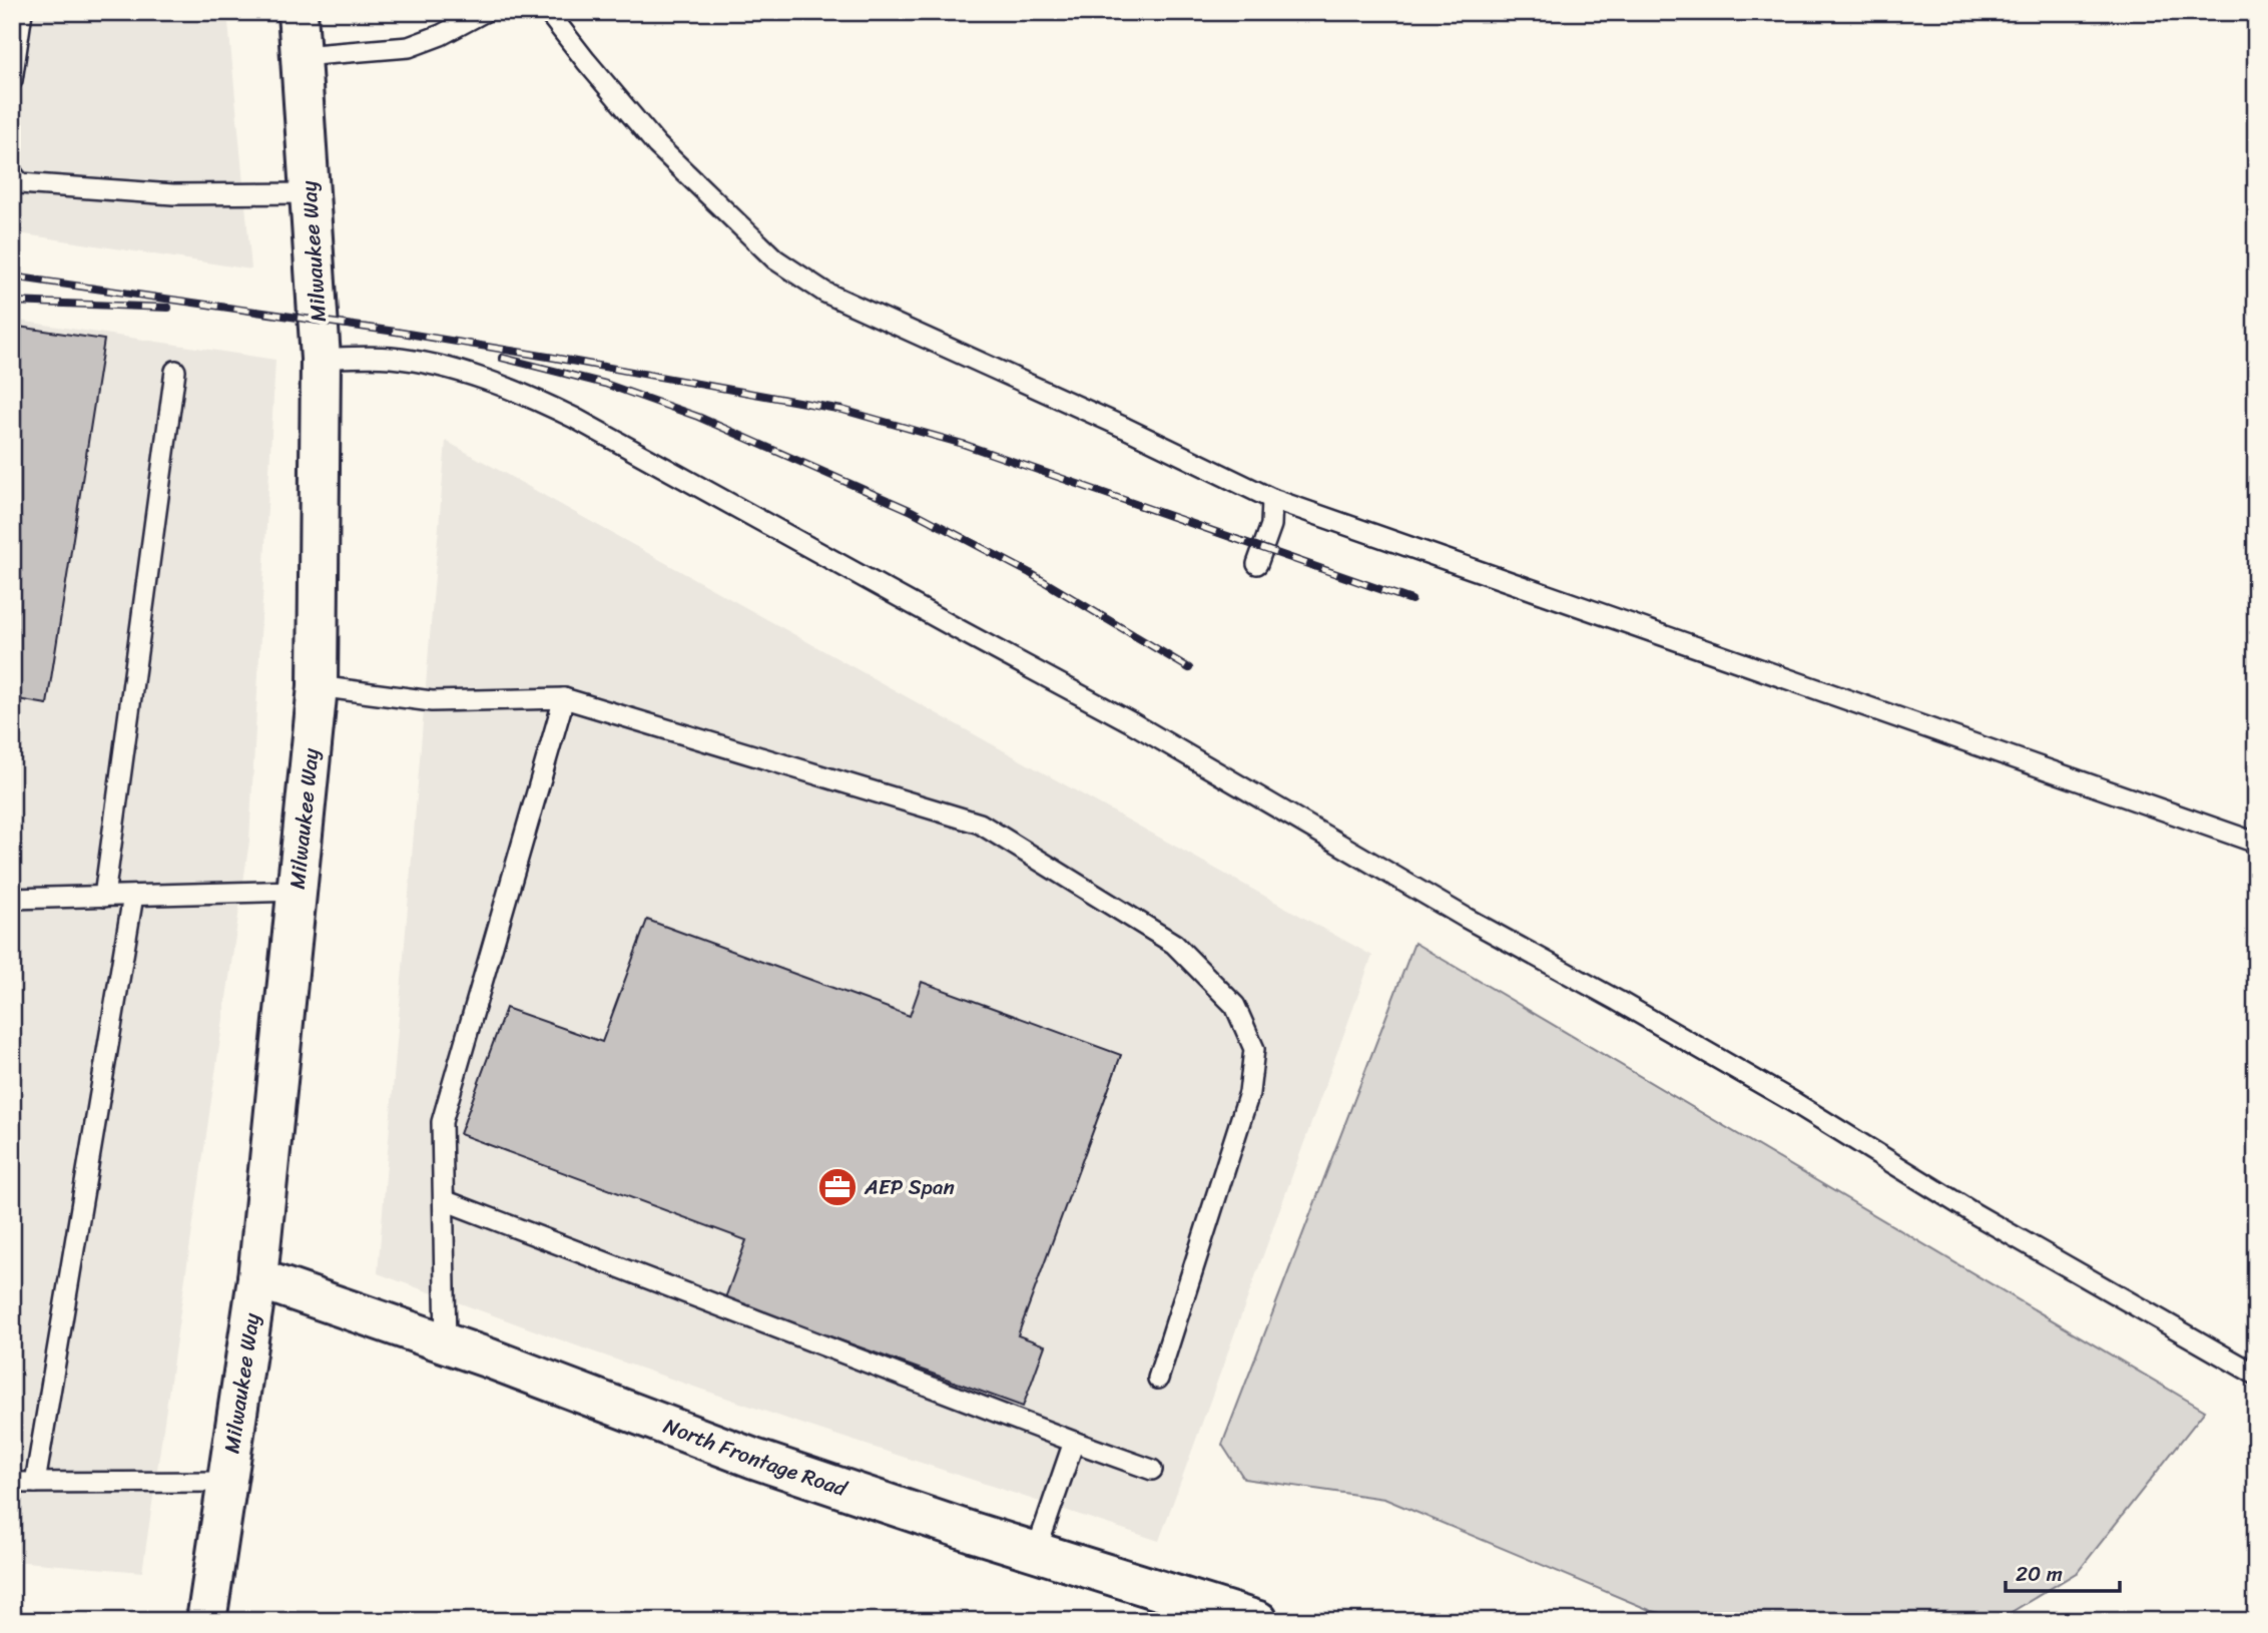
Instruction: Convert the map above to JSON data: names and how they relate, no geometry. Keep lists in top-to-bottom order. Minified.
{"streets":{"street":["Milwaukee Way","North Frontage Road"]},"crossings":[["Milwaukee Way","North Frontage Road"]],"places":{"office":["AEP Span"]},"scale_bar":"20 m"}
